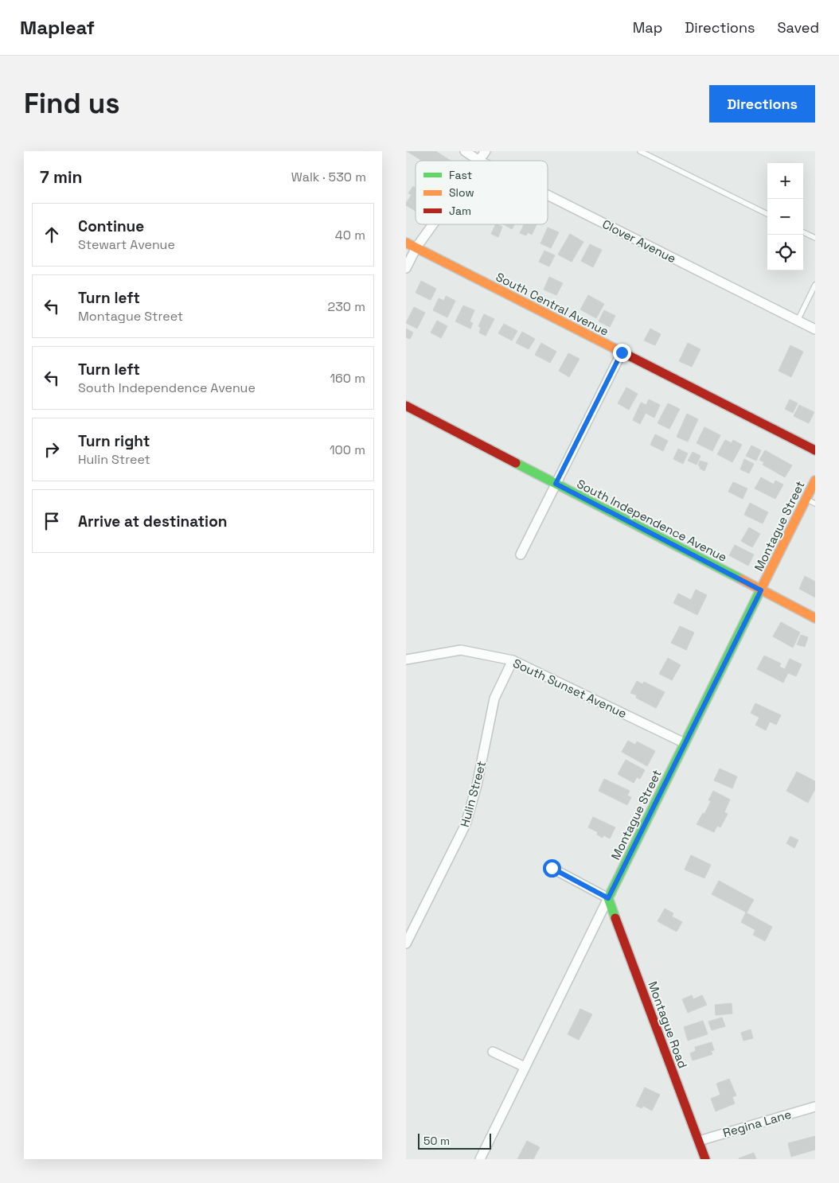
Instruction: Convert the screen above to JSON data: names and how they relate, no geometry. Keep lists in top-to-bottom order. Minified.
{"streets":{"street":["Clover Avenue","South Central Avenue","South Independence Avenue","Montague Street","South Sunset Avenue","Hulin Street","Montague Road","Regina Lane"]},"crossings":[["South Independence Avenue","Montague Street"],["Montague Street","South Sunset Avenue"],["Montague Street","Montague Road"],["South Sunset Avenue","Hulin Street"],["Montague Road","Regina Lane"]],"legend":["Fast","Slow","Jam"],"scale_bar":"50 m","page":{"header":"Mapleaf","nav":["Map","Directions","Saved"],"buttons":"Directions","title":"Find us","heading":["7 min","Walk · 530 m"],"map_buttons":["+","−"],"list":[["Continue","Stewart Avenue","40 m"],["Turn left","Montague Street","230 m"],["Turn left","South Independence Avenue","160 m"],["Turn right","Hulin Street","100 m"],"Arrive at destination"],"scale":"50 m"}}
